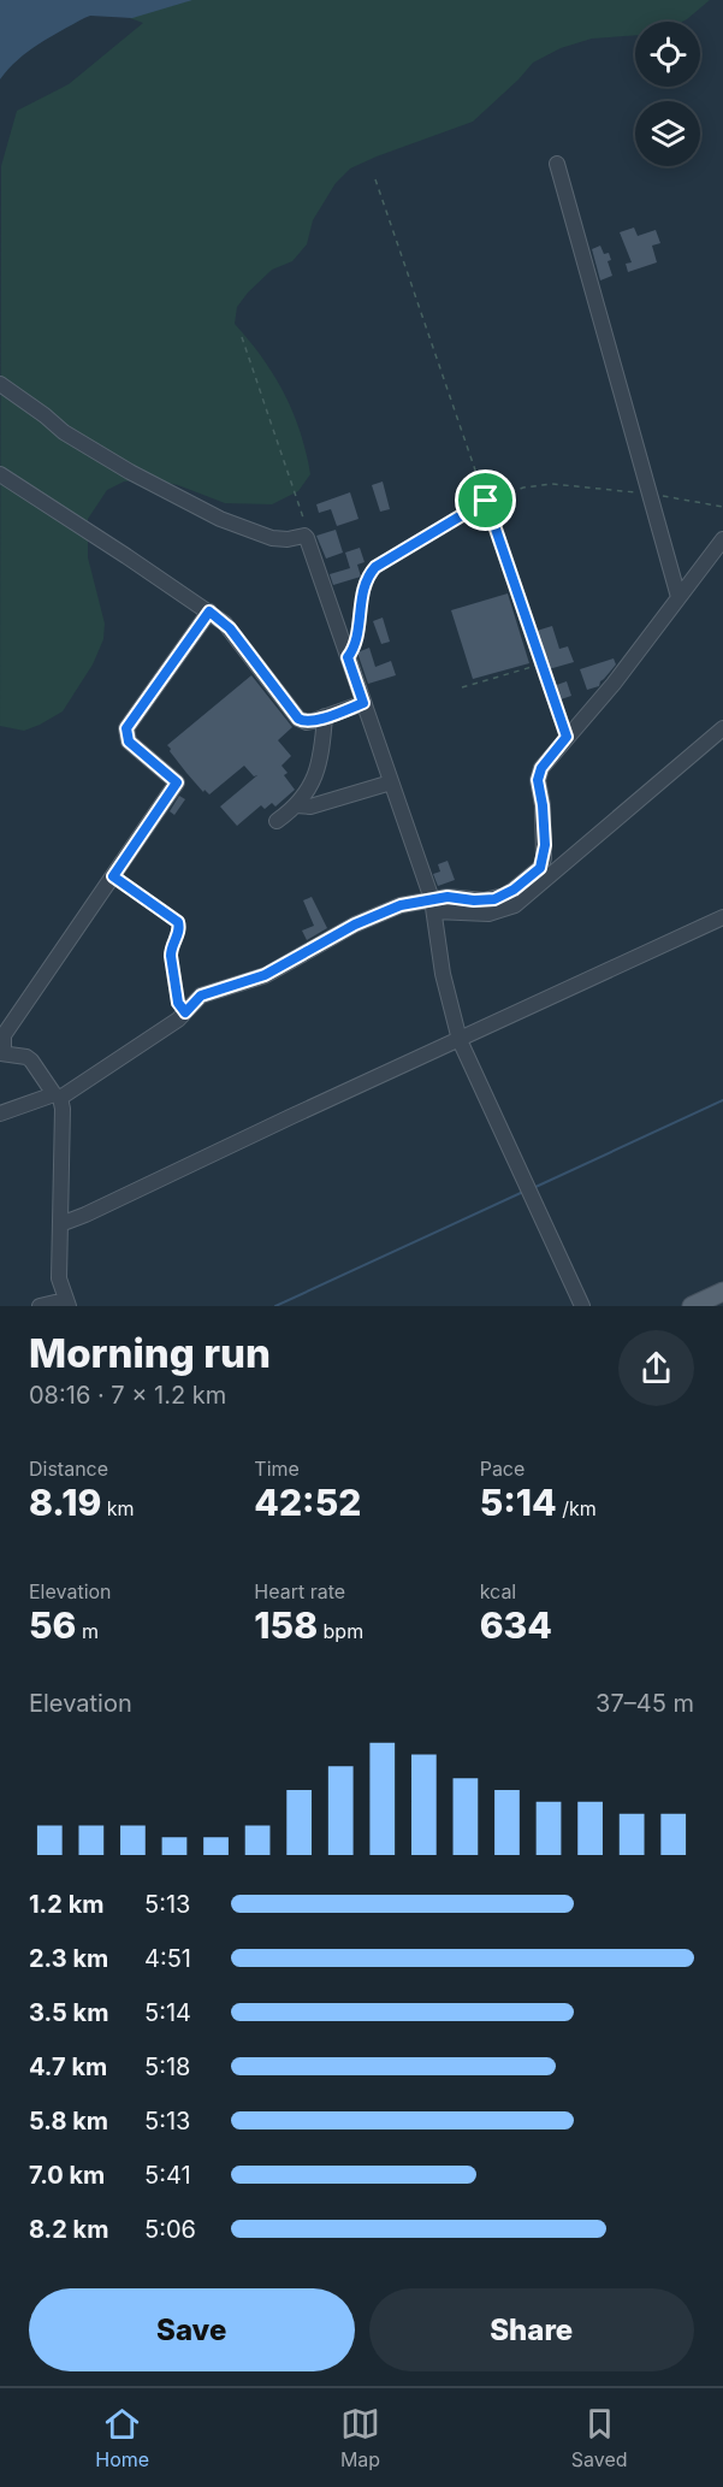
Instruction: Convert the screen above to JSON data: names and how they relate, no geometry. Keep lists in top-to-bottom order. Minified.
{"page":{"heading":["Morning run","08:16 · 7 × 1.2 km"],"stats":[["Distance","8.19 km"],["Time","42:52"],["Pace","5:14 /km"],["Elevation","56 m"],["Heart rate","158 bpm"],["kcal","634"]],"chart":["Elevation","37–45 m"],"list":[{"name":"1.2 km","note":"5:13"},{"name":"2.3 km","note":"4:51"},{"name":"3.5 km","note":"5:14"},{"name":"4.7 km","note":"5:18"},{"name":"5.8 km","note":"5:13"},{"name":"7.0 km","note":"5:41"},{"name":"8.2 km","note":"5:06"}],"buttons":["Save","Share"],"tabs":["Home","Map","Saved"]}}
